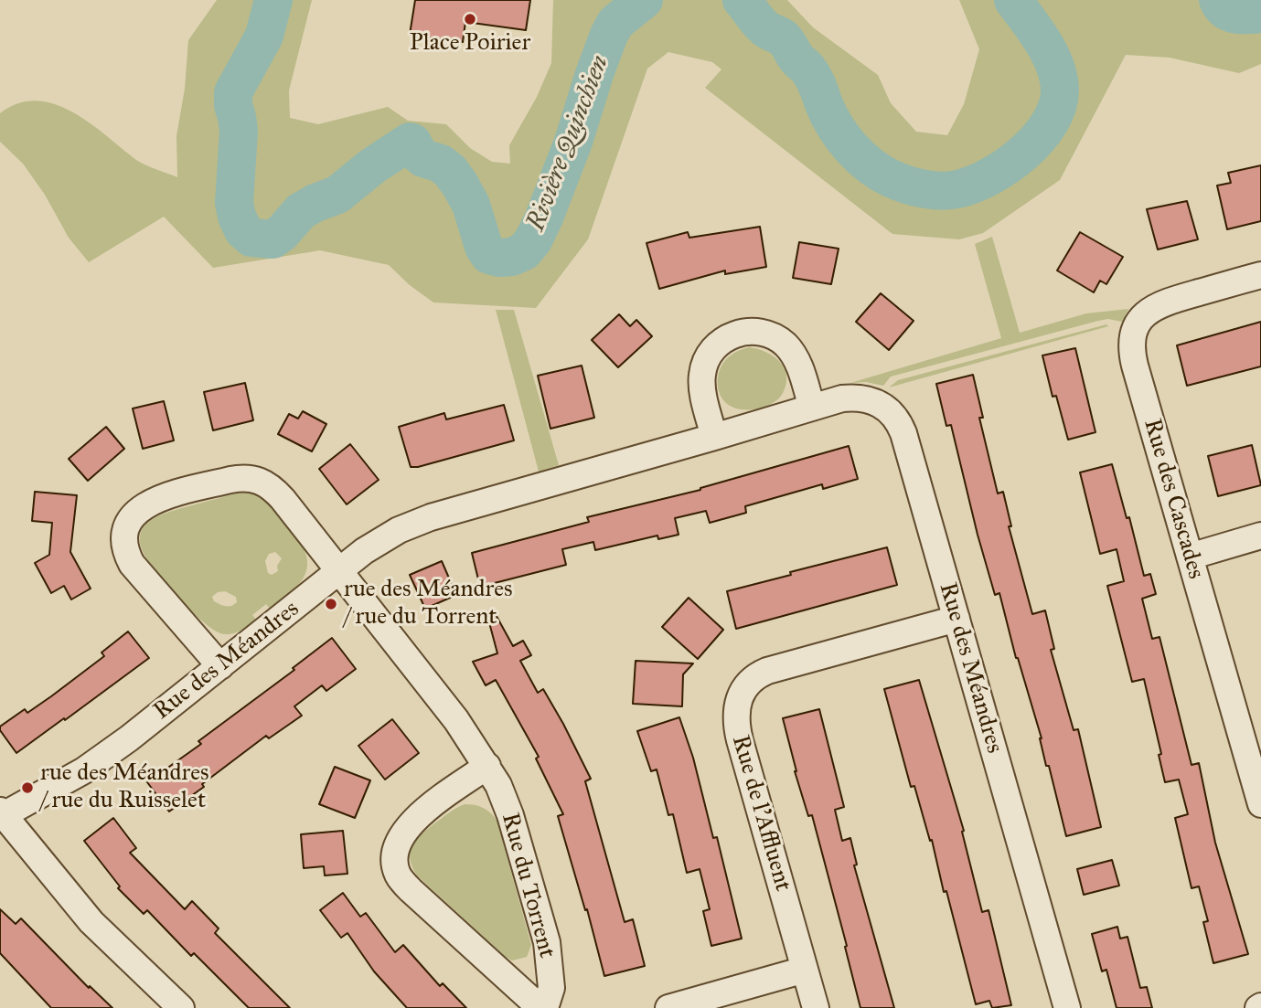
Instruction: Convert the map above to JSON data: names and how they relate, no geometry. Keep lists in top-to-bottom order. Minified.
{"streets":{"street":["Rue des Cascades","Rue des Méandres","Rue de l'Affluent","Rue du Torrent"]},"crossings":[["Rue des Méandres","Rue de l'Affluent"],["Rue des Méandres","Rue du Torrent"]],"water":["Rivière Quinchien"],"places":["Place Poirier","rue des Méandres / rue du Torrent","rue des Méandres / rue du Ruisselet"]}
